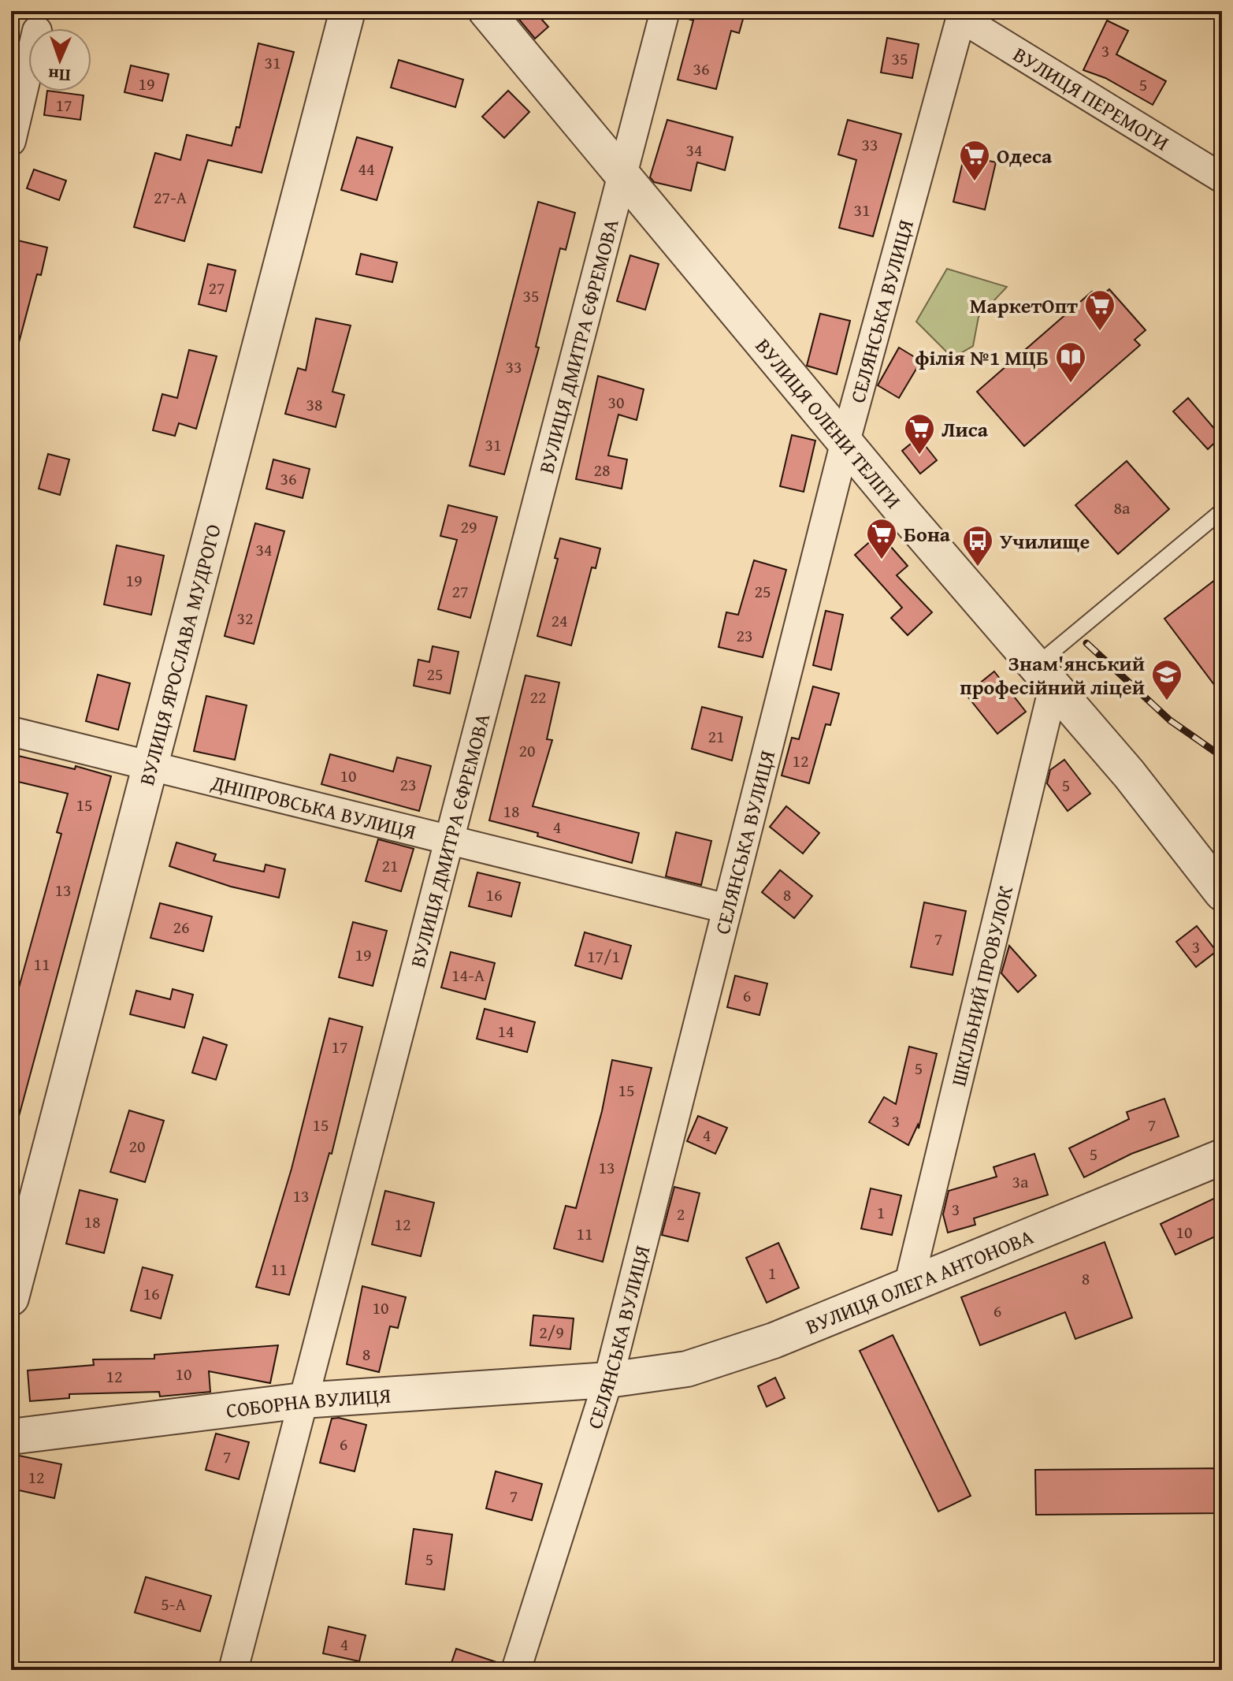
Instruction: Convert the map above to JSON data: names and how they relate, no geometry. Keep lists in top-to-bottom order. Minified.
{"streets":{"street":["ВУЛИЦЯ ПЕРЕМОГИ","СЕЛЯНСЬКА ВУЛИЦЯ","ВУЛИЦЯ ДМИТРА ЄФРЕМОВА","ВУЛИЦЯ ОЛЕНИ ТЕЛІГИ","ВУЛИЦЯ ЯРОСЛАВА МУДРОГО","ДНІПРОВСЬКА ВУЛИЦЯ","ШКІЛЬНИЙ ПРОВУЛОК","ВУЛИЦЯ ОЛЕГА АНТОНОВА","СОБОРНА ВУЛИЦЯ"]},"crossings":[["ВУЛИЦЯ ПЕРЕМОГИ","СЕЛЯНСЬКА ВУЛИЦЯ"],["СЕЛЯНСЬКА ВУЛИЦЯ","ВУЛИЦЯ ОЛЕНИ ТЕЛІГИ"],["СЕЛЯНСЬКА ВУЛИЦЯ","ДНІПРОВСЬКА ВУЛИЦЯ"],["СЕЛЯНСЬКА ВУЛИЦЯ","ВУЛИЦЯ ОЛЕГА АНТОНОВА"],["СЕЛЯНСЬКА ВУЛИЦЯ","СОБОРНА ВУЛИЦЯ"],["ВУЛИЦЯ ДМИТРА ЄФРЕМОВА","ВУЛИЦЯ ОЛЕНИ ТЕЛІГИ"],["ВУЛИЦЯ ДМИТРА ЄФРЕМОВА","ДНІПРОВСЬКА ВУЛИЦЯ"],["ВУЛИЦЯ ДМИТРА ЄФРЕМОВА","СОБОРНА ВУЛИЦЯ"],["ВУЛИЦЯ ОЛЕНИ ТЕЛІГИ","ШКІЛЬНИЙ ПРОВУЛОК"],["ВУЛИЦЯ ЯРОСЛАВА МУДРОГО","ДНІПРОВСЬКА ВУЛИЦЯ"],["ШКІЛЬНИЙ ПРОВУЛОК","ВУЛИЦЯ ОЛЕГА АНТОНОВА"],["ВУЛИЦЯ ОЛЕГА АНТОНОВА","СОБОРНА ВУЛИЦЯ"]],"places":{"supermarket":["Одеса","МаркетОпт","Лиса","Бона"],"library":["філія №1 МЦБ"],"bus stop":["Училище"],"school or university":["Знам'янський професійний ліцей"]},"house_numbers":["3","35","31","36","19","5","17","33","34","44","27-А","31","27","35","33","30","38","31","28","36","8а","29","34","19","27","25","32","24","23","25","22","21","20","12","10","23","5","15","18","4","21","13","16","8","26","7","3","19","17/1","11","14-А","6","14","17","5","15","3","15","7","4","20","5","13","3а","13","3","1","2","18","12","10","11","11","1","8","16","10","6","2/9","8","10","12","6","7","12","7","5","5-А","4"],"north":"bottom"}
